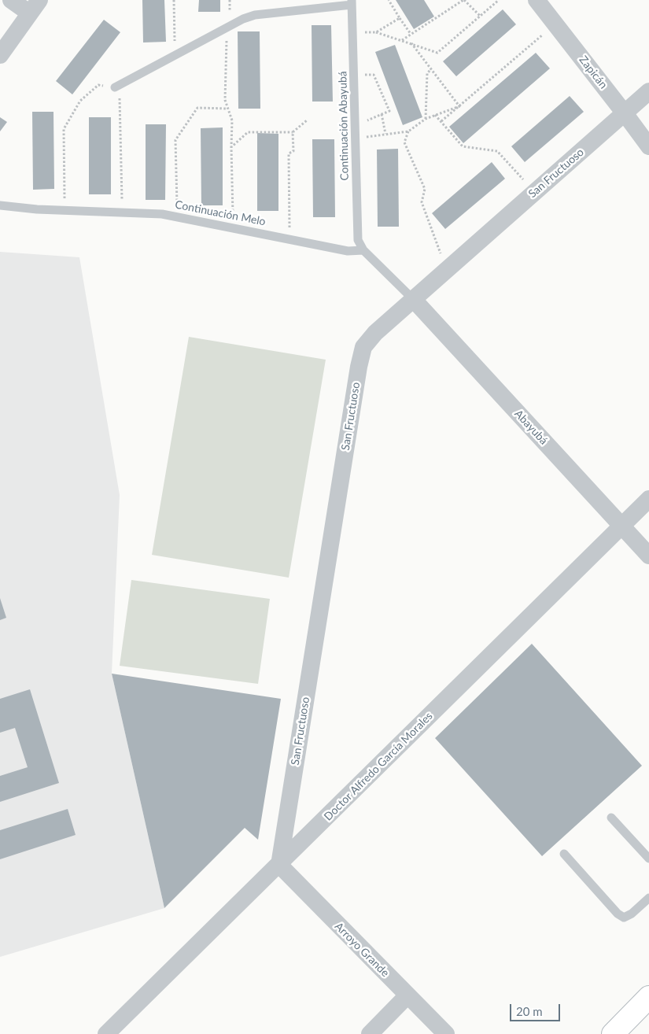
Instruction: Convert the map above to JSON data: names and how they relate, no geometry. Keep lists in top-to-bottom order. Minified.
{"streets":{"street":["Zapicán","San Fructuoso","Abayubá","Doctor Alfredo García Morales","Arroyo Grande"],"lane":["Continuación Abayubá","Continuación Melo"]},"crossings":[["Zapicán","San Fructuoso"],["Continuación Abayubá","Continuación Melo"],["San Fructuoso","Abayubá"],["San Fructuoso","Doctor Alfredo García Morales"],["San Fructuoso","Arroyo Grande"],["Abayubá","Doctor Alfredo García Morales"],["Doctor Alfredo García Morales","Arroyo Grande"]],"scale_bar":"20 m"}
